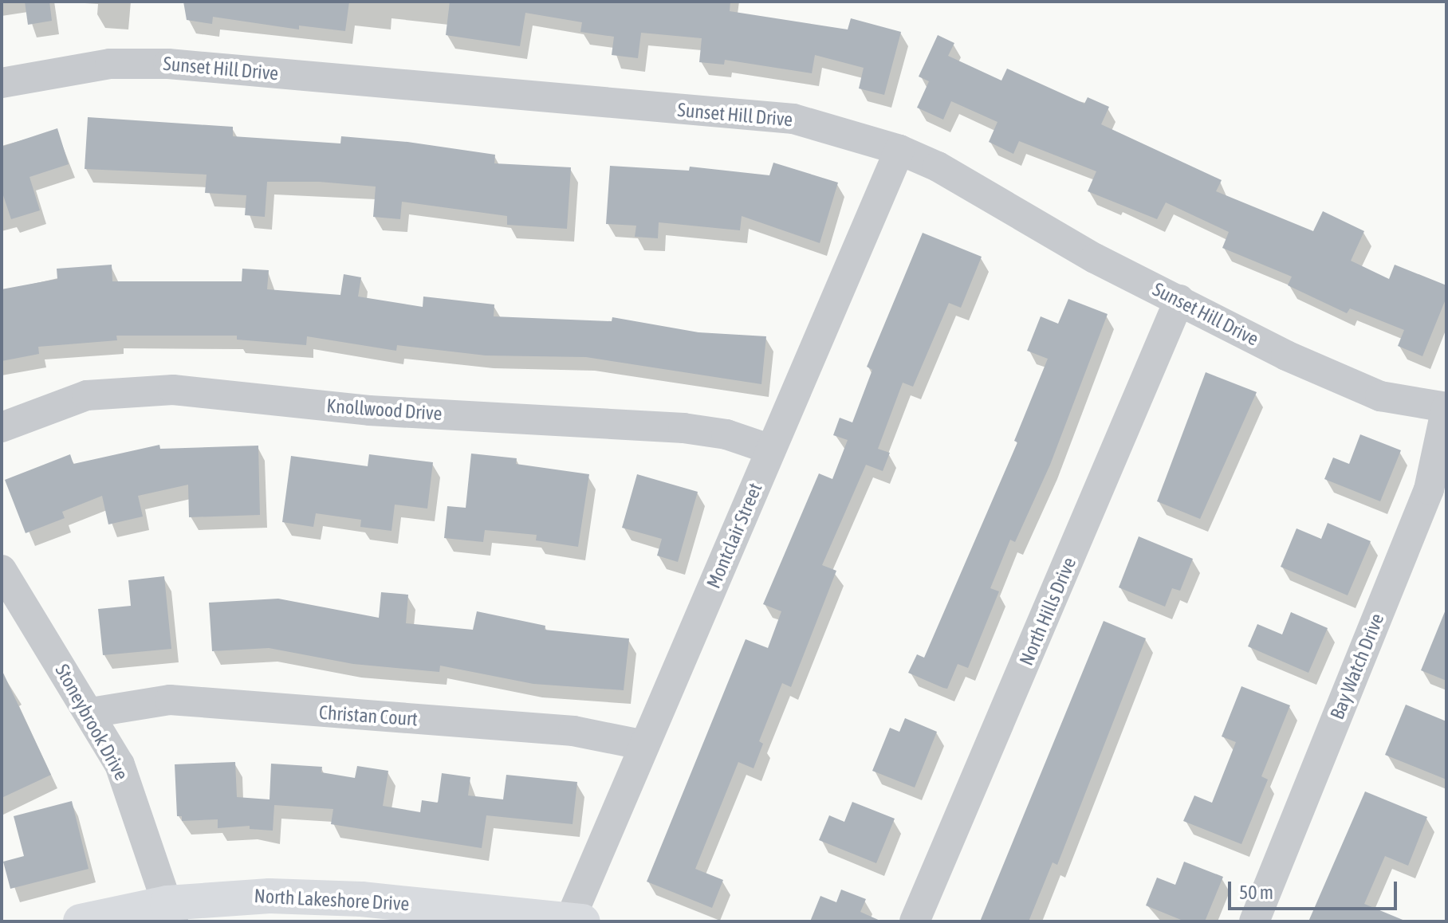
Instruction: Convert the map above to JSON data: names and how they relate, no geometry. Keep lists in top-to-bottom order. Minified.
{"streets":{"main road":["North Lakeshore Drive"],"street":["Sunset Hill Drive","Knollwood Drive","Montclair Street","North Hills Drive","Bay Watch Drive","Christan Court","Stoneybrook Drive"]},"crossings":[["Sunset Hill Drive","Montclair Street"],["Sunset Hill Drive","North Hills Drive"],["Sunset Hill Drive","Bay Watch Drive"],["Knollwood Drive","Montclair Street"],["Montclair Street","Christan Court"],["Montclair Street","North Lakeshore Drive"],["Christan Court","Stoneybrook Drive"],["Stoneybrook Drive","North Lakeshore Drive"]],"scale_bar":"50 m"}
